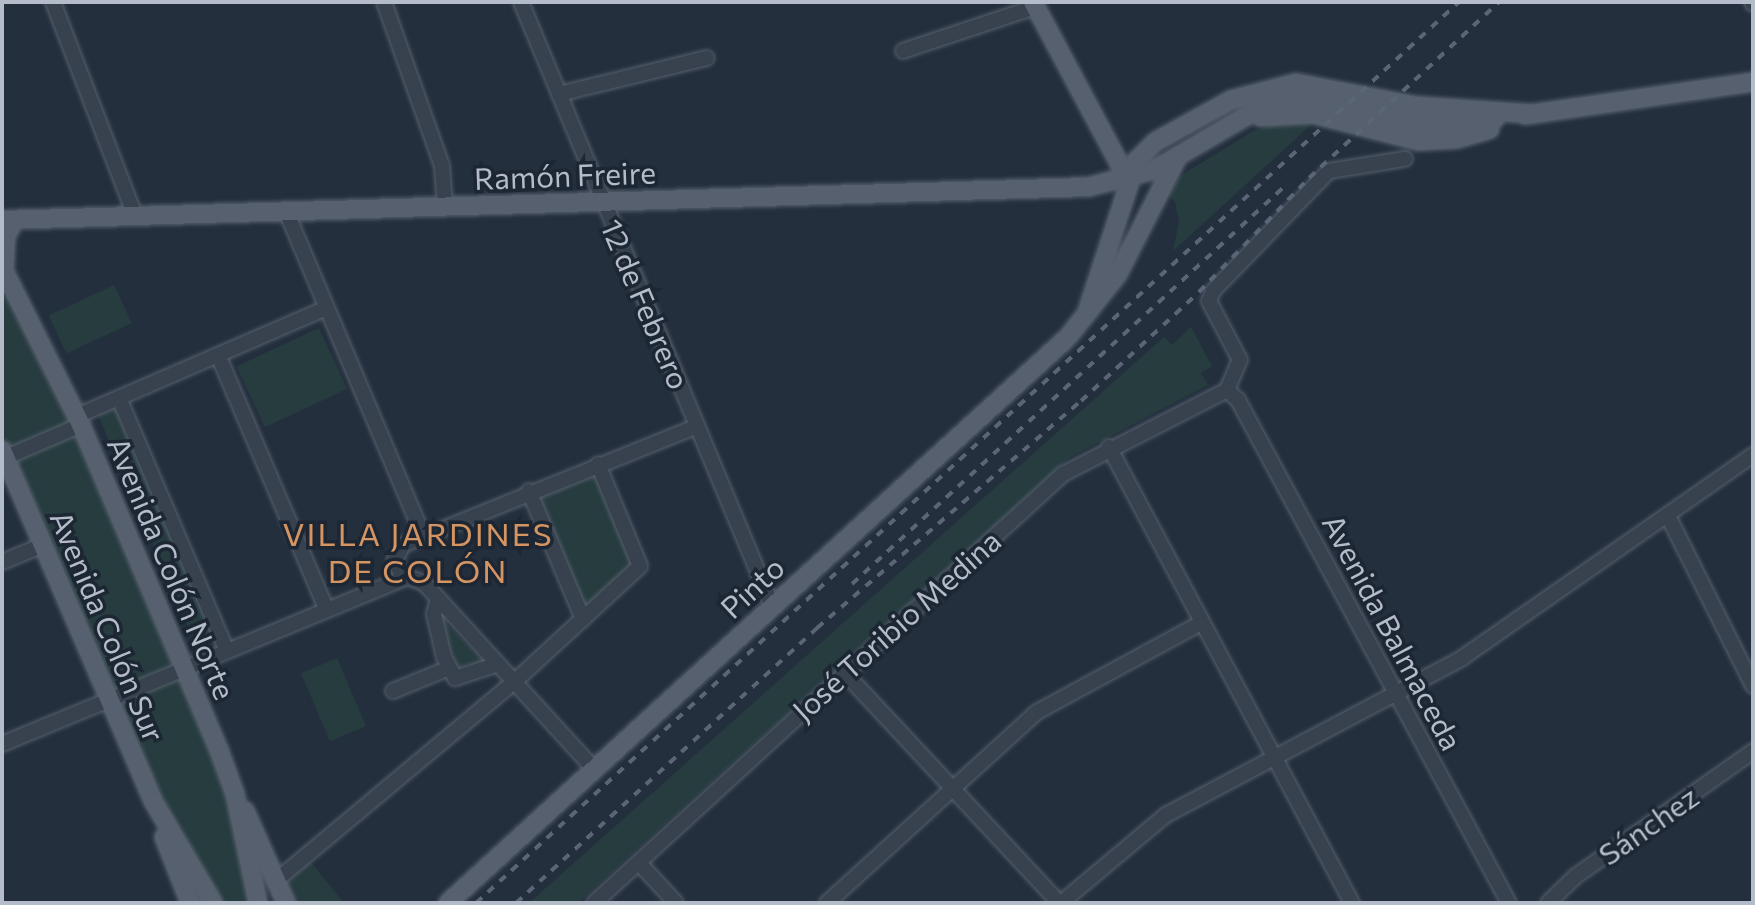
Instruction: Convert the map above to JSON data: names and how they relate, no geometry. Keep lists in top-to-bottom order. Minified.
{"streets":{"main road":["Ramón Freire","Avenida Colón Norte","Pinto","Avenida Colón Sur"],"street":["12 de Febrero","José Toribio Medina","Avenida Balmaceda","Sánchez"]},"crossings":[["Ramón Freire","12 de Febrero"],["Ramón Freire","Pinto"],["12 de Febrero","Pinto"],["José Toribio Medina","Avenida Balmaceda"]],"districts":["VILLA JARDINES DE COLÓN"]}
